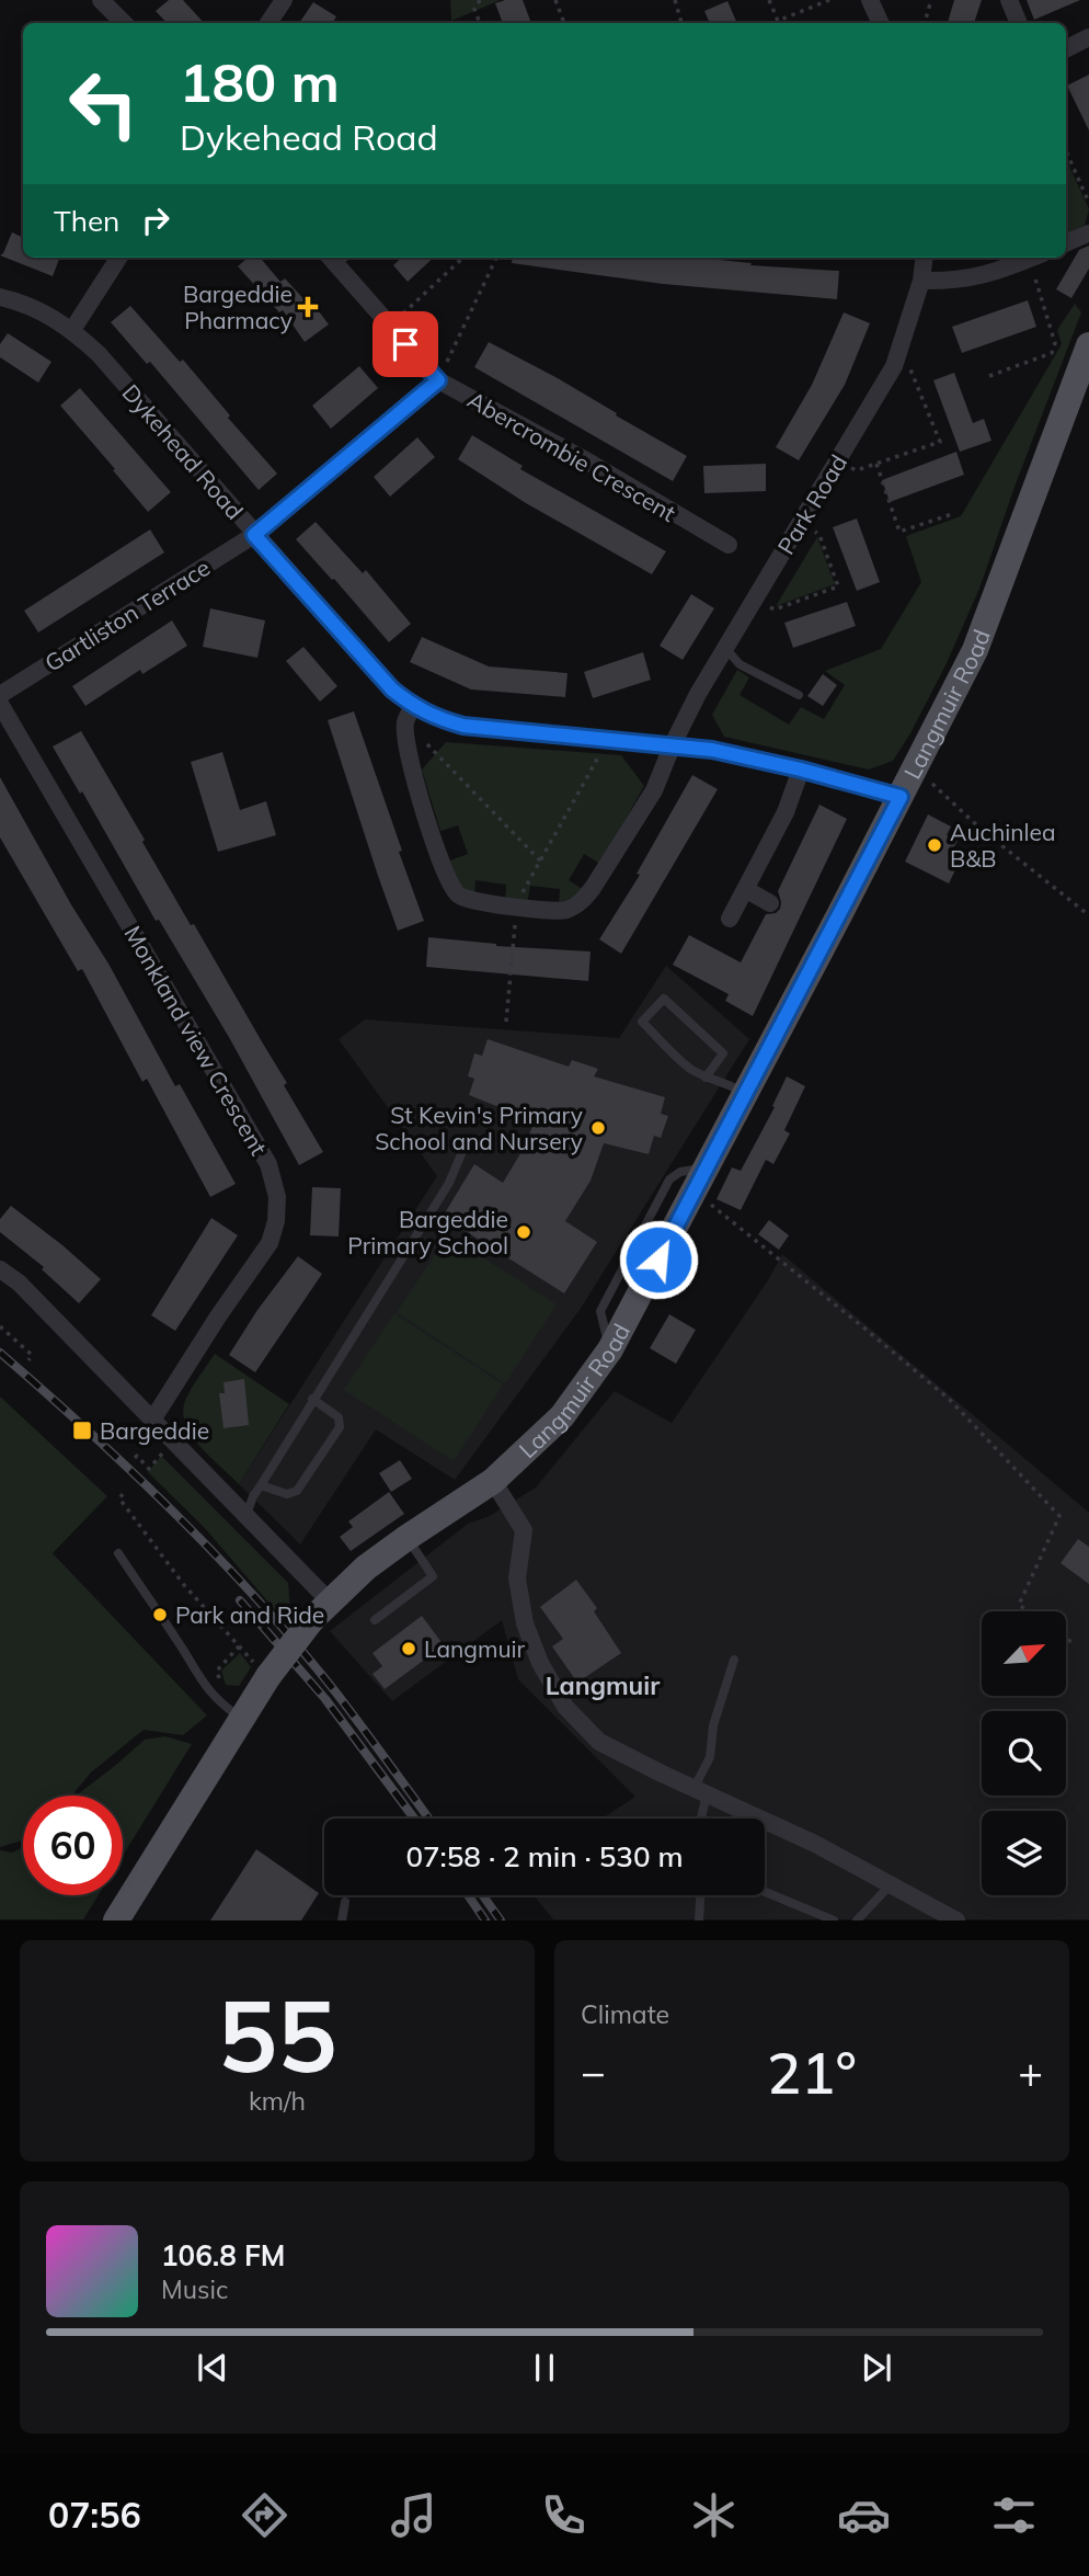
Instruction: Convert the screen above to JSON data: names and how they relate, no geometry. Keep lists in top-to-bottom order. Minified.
{"streets":{"main road":["Langmuir Road"],"street":["Dykehead Road","Abercrombie Crescent","Park Road","Gartliston Terrace","Monkland view Crescent"]},"crossings":[["Dykehead Road","Park Road"],["Dykehead Road","Gartliston Terrace"],["Dykehead Road","Langmuir Road"],["Abercrombie Crescent","Gartliston Terrace"]],"districts":["Langmuir"],"places":{"health":["Bargeddie Pharmacy"],"other":["Auchinlea B&B","St Kevin's Primary School and Nursery","Bargeddie Primary School","Park and Ride","Langmuir"],"transit":["Bargeddie"]},"north":"top right","page":{"turn":["180 m","Dykehead Road"],"then":"Then","limit":"60","trip":"07:58 · 2 min · 530 m","tile":[["55","km/h"],"Climate"],"heat":["−","21°","+"],"song":["106.8 FM","Music"],"tabs":"07:56"}}
